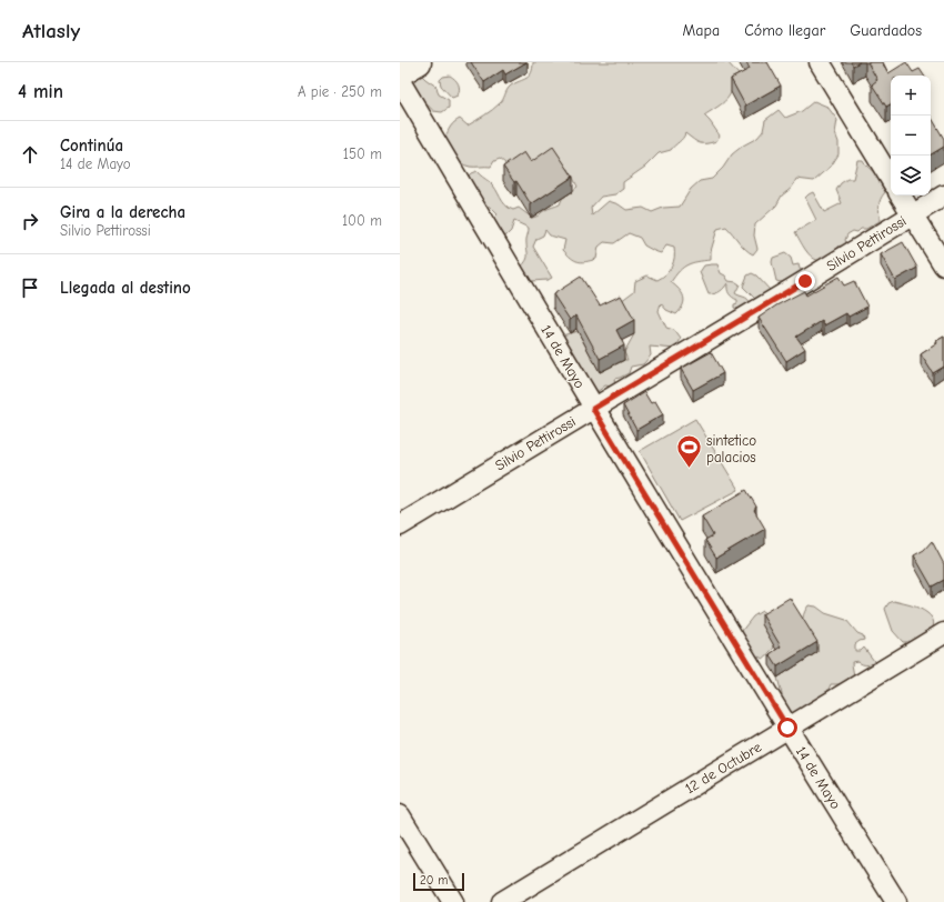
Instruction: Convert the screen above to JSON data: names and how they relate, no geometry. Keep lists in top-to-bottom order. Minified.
{"streets":{"street":["Silvio Pettirossi","14 de Mayo","12 de Octubre"]},"crossings":[["Silvio Pettirossi","14 de Mayo"],["14 de Mayo","12 de Octubre"]],"places":{"sports":["sintetico palacios"]},"scale_bar":"20 m","page":{"header":"Atlasly","nav":["Mapa","Cómo llegar","Guardados"],"heading":["4 min","A pie · 250 m"],"map_buttons":["+","−"],"list":[["Continúa","14 de Mayo","150 m"],["Gira a la derecha","Silvio Pettirossi","100 m"],"Llegada al destino"],"scale":"20 m"}}
